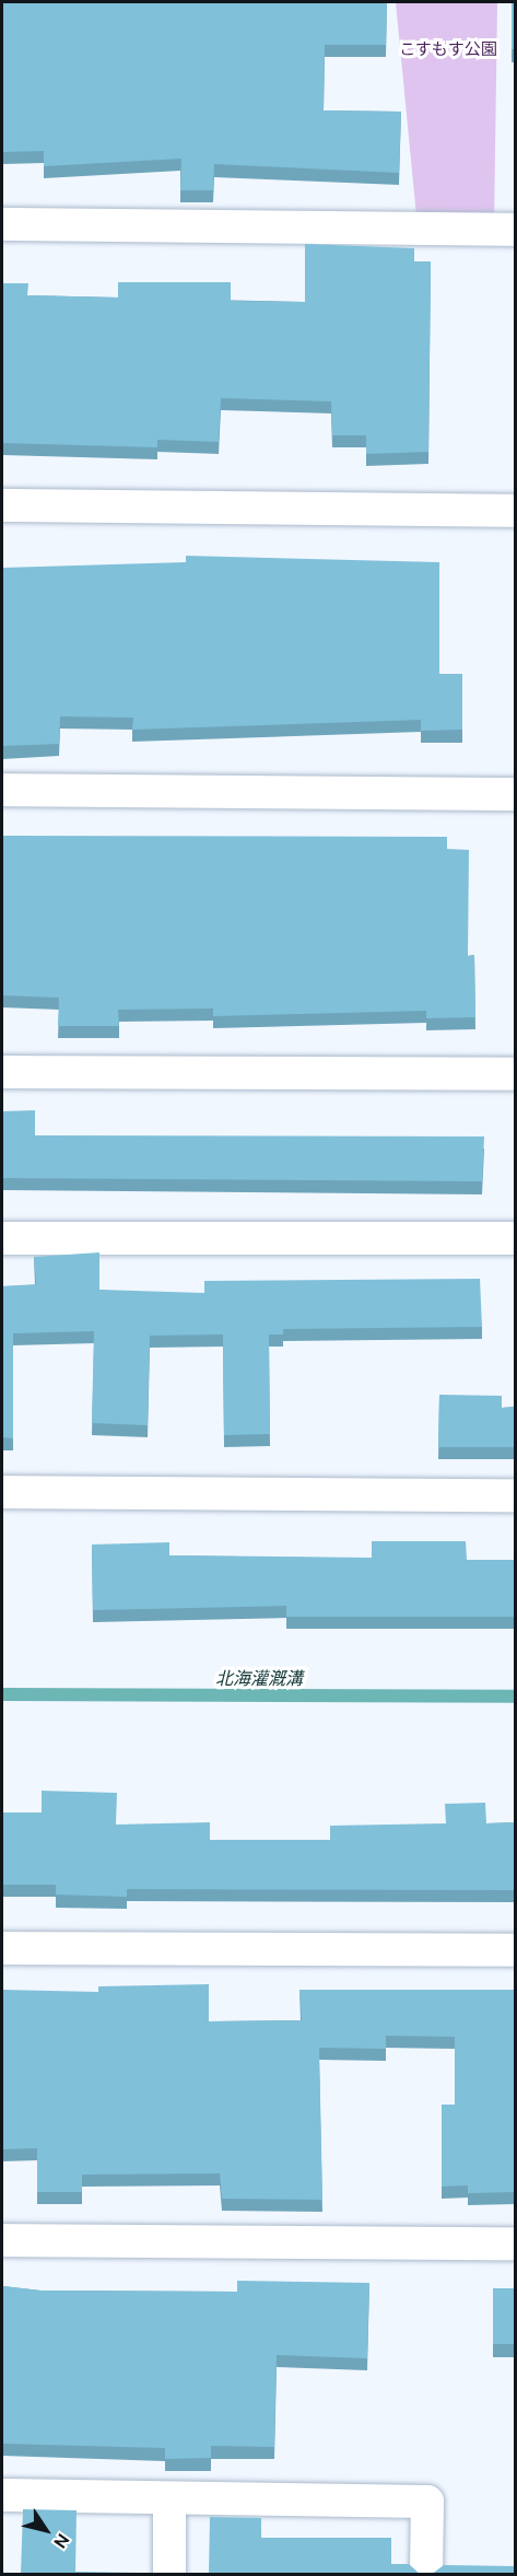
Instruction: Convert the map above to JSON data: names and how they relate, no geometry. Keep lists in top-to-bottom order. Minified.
{"water":["北海灌漑溝"],"parks":["こすもす公園"],"north":"bottom right"}
